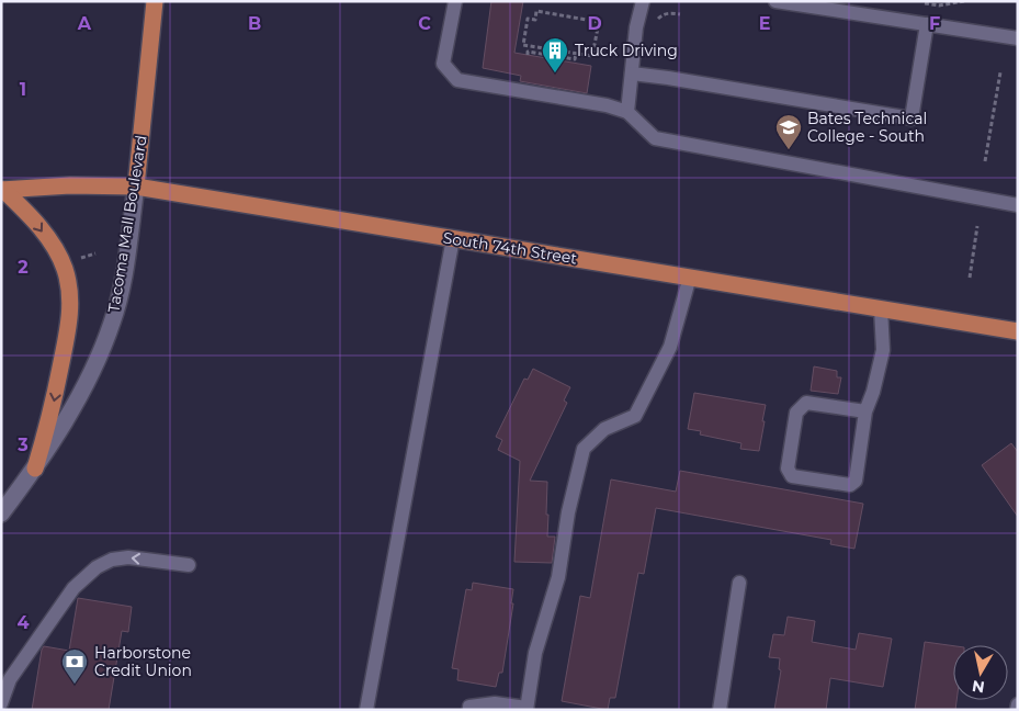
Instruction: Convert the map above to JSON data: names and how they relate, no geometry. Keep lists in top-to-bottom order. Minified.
{"streets":{"main road":["Tacoma Mall Boulevard","South 74th Street"]},"crossings":[["Tacoma Mall Boulevard","South 74th Street"]],"places":{"building":["Truck Driving"],"school or university":["Bates Technical College - South"],"bank":["Harborstone Credit Union"]},"north":"bottom","grid":{"columns":["A","B","C","D","E","F"],"rows":["1","2","3","4"]}}
